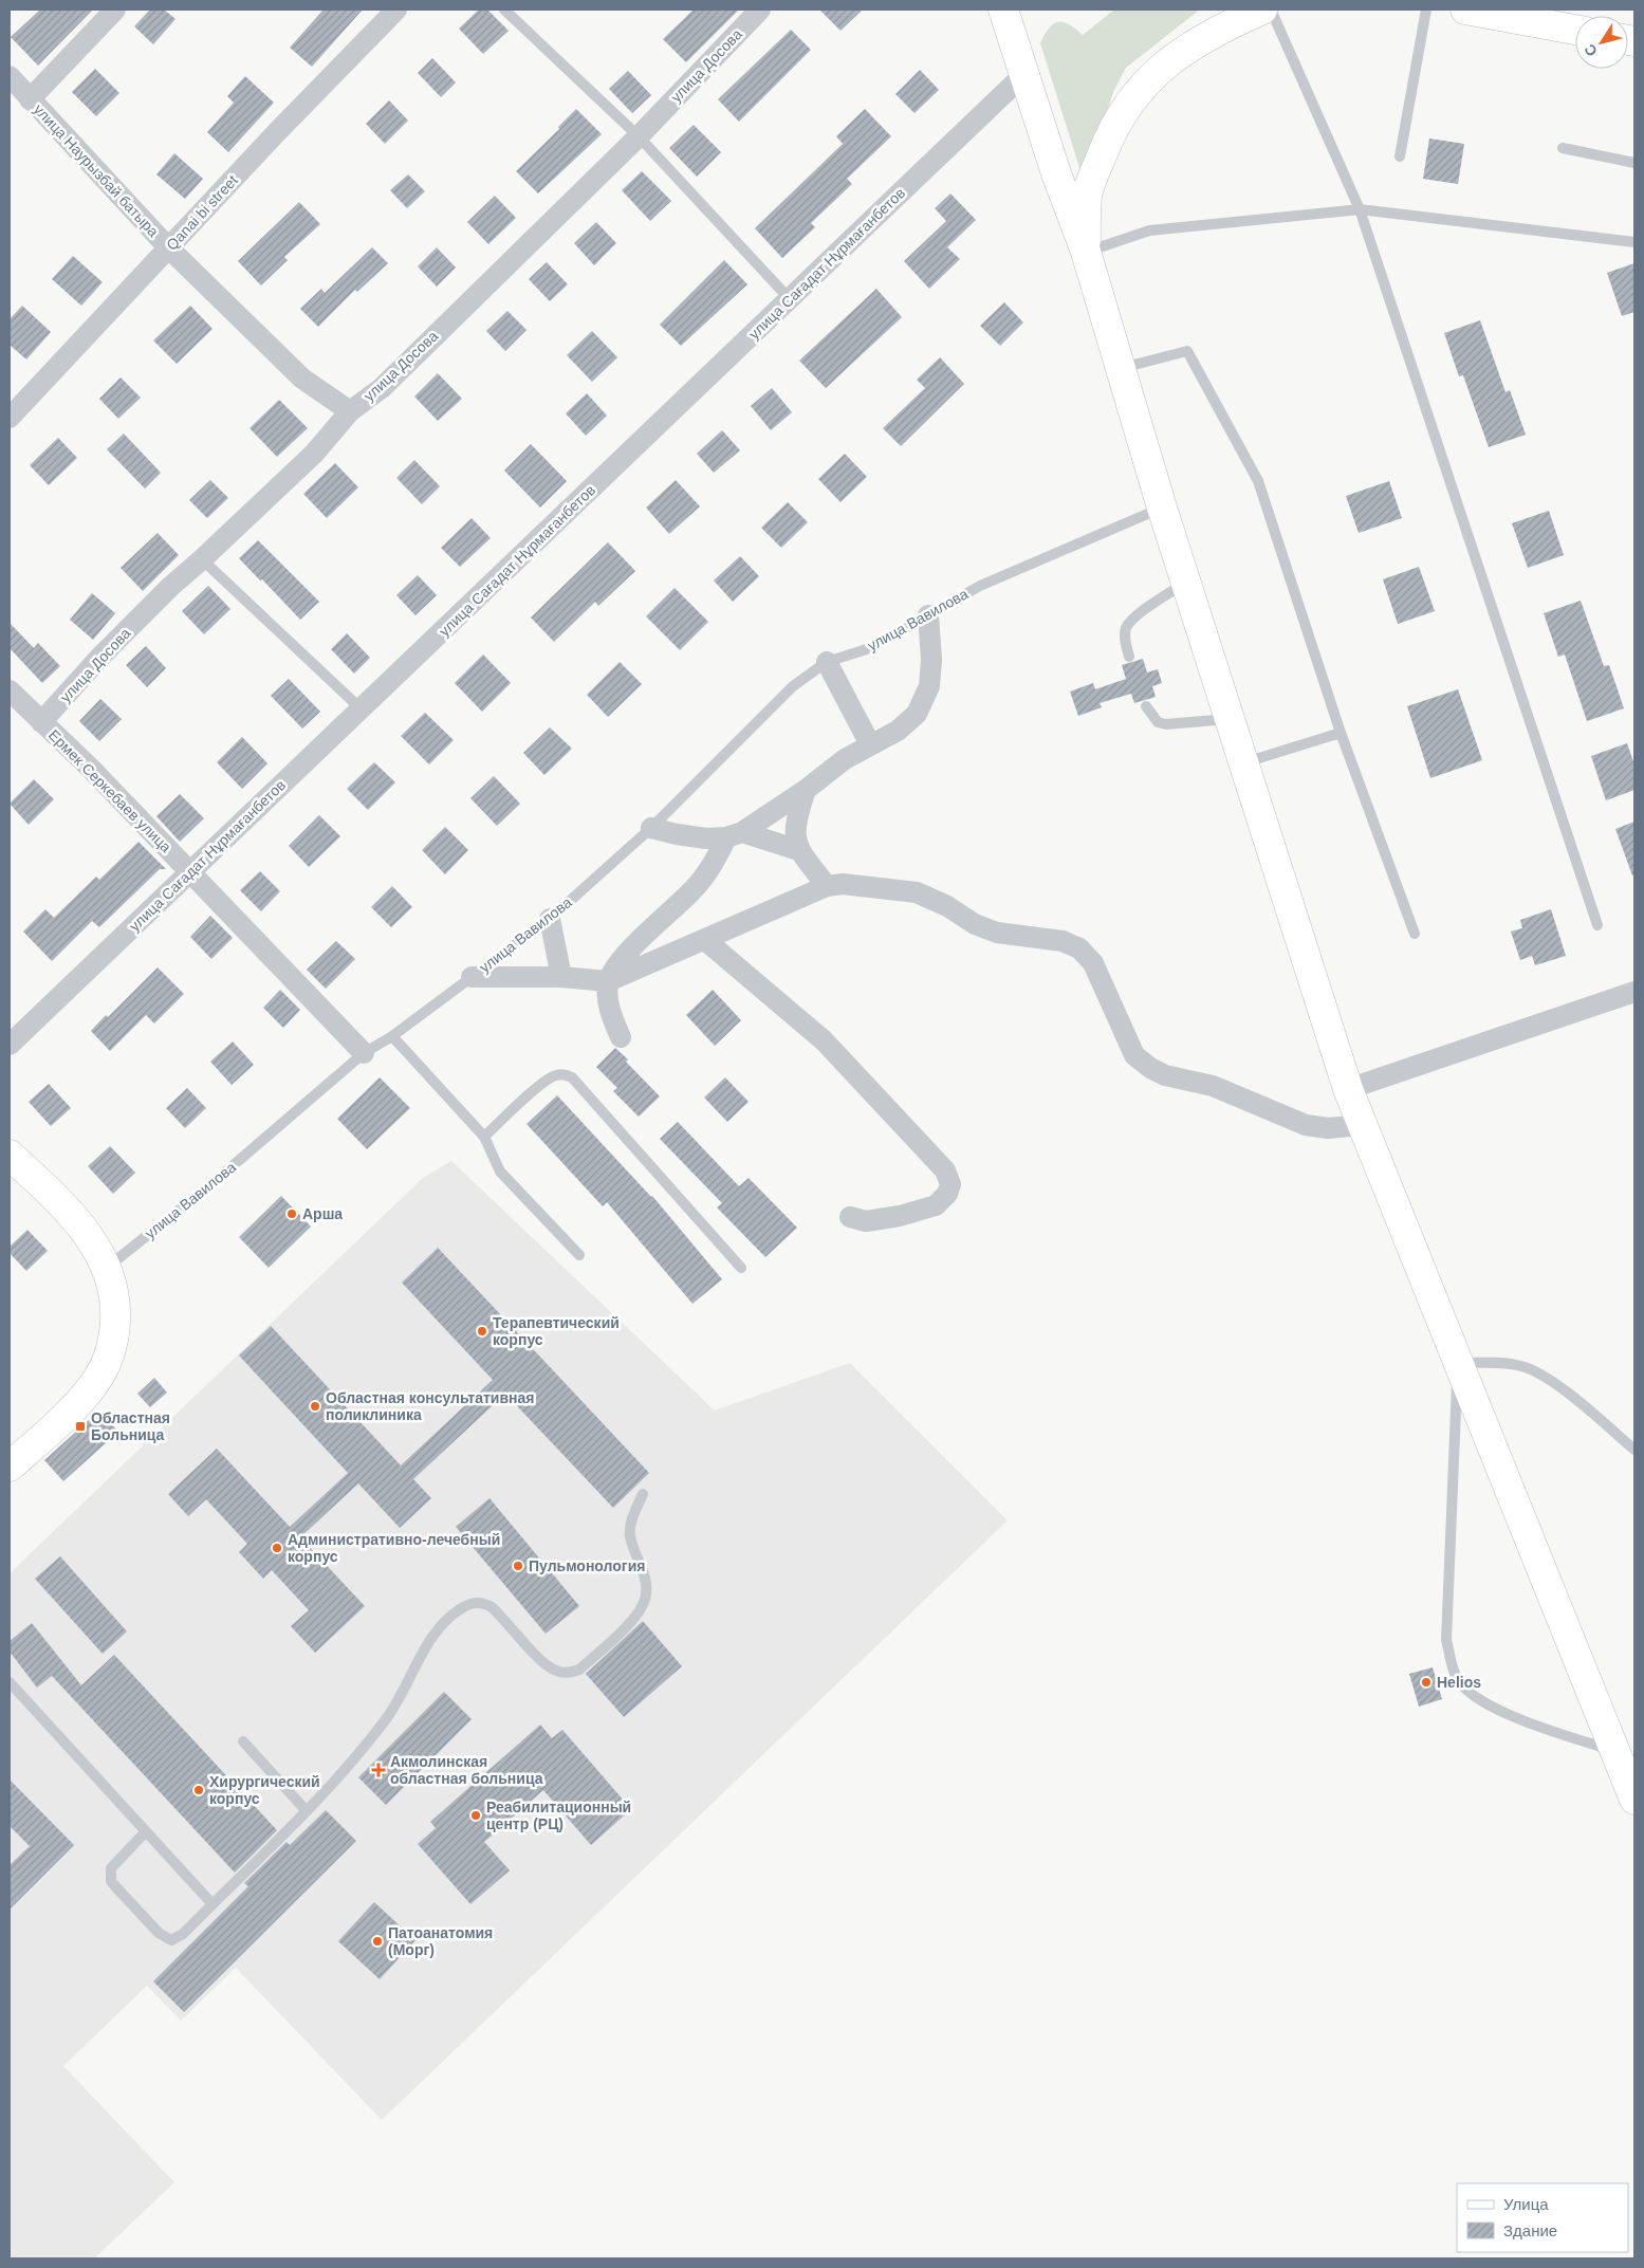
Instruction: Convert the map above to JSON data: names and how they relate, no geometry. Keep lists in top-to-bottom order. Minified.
{"streets":{"street":["улица Досова","улица Наурызбай батыра","Qanai bi street","улица Сағадат Нұрмағанбетов","Ермек Серкебаев улица"],"lane":["улица Вавилова"]},"crossings":[["улица Досова","улица Наурызбай батыра"],["улица Досова","Ермек Серкебаев улица"],["улица Наурызбай батыра","Qanai bi street"],["улица Сағадат Нұрмағанбетов","Ермек Серкебаев улица"],["улица Вавилова","Ермек Серкебаев улица"]],"places":{"other":["Арша","Терапевтический корпус","Областная консультативная поликлиника","Административно-лечебный корпус","Пульмонология","Helios","Хирургический корпус","Реабилитационный центр (РЦ)","Патоанатомия (Морг)"],"transit":["Областная Больница"],"health":["Акмолинская областная больница"]},"legend":["Улица","Здание"],"north":"bottom left"}
